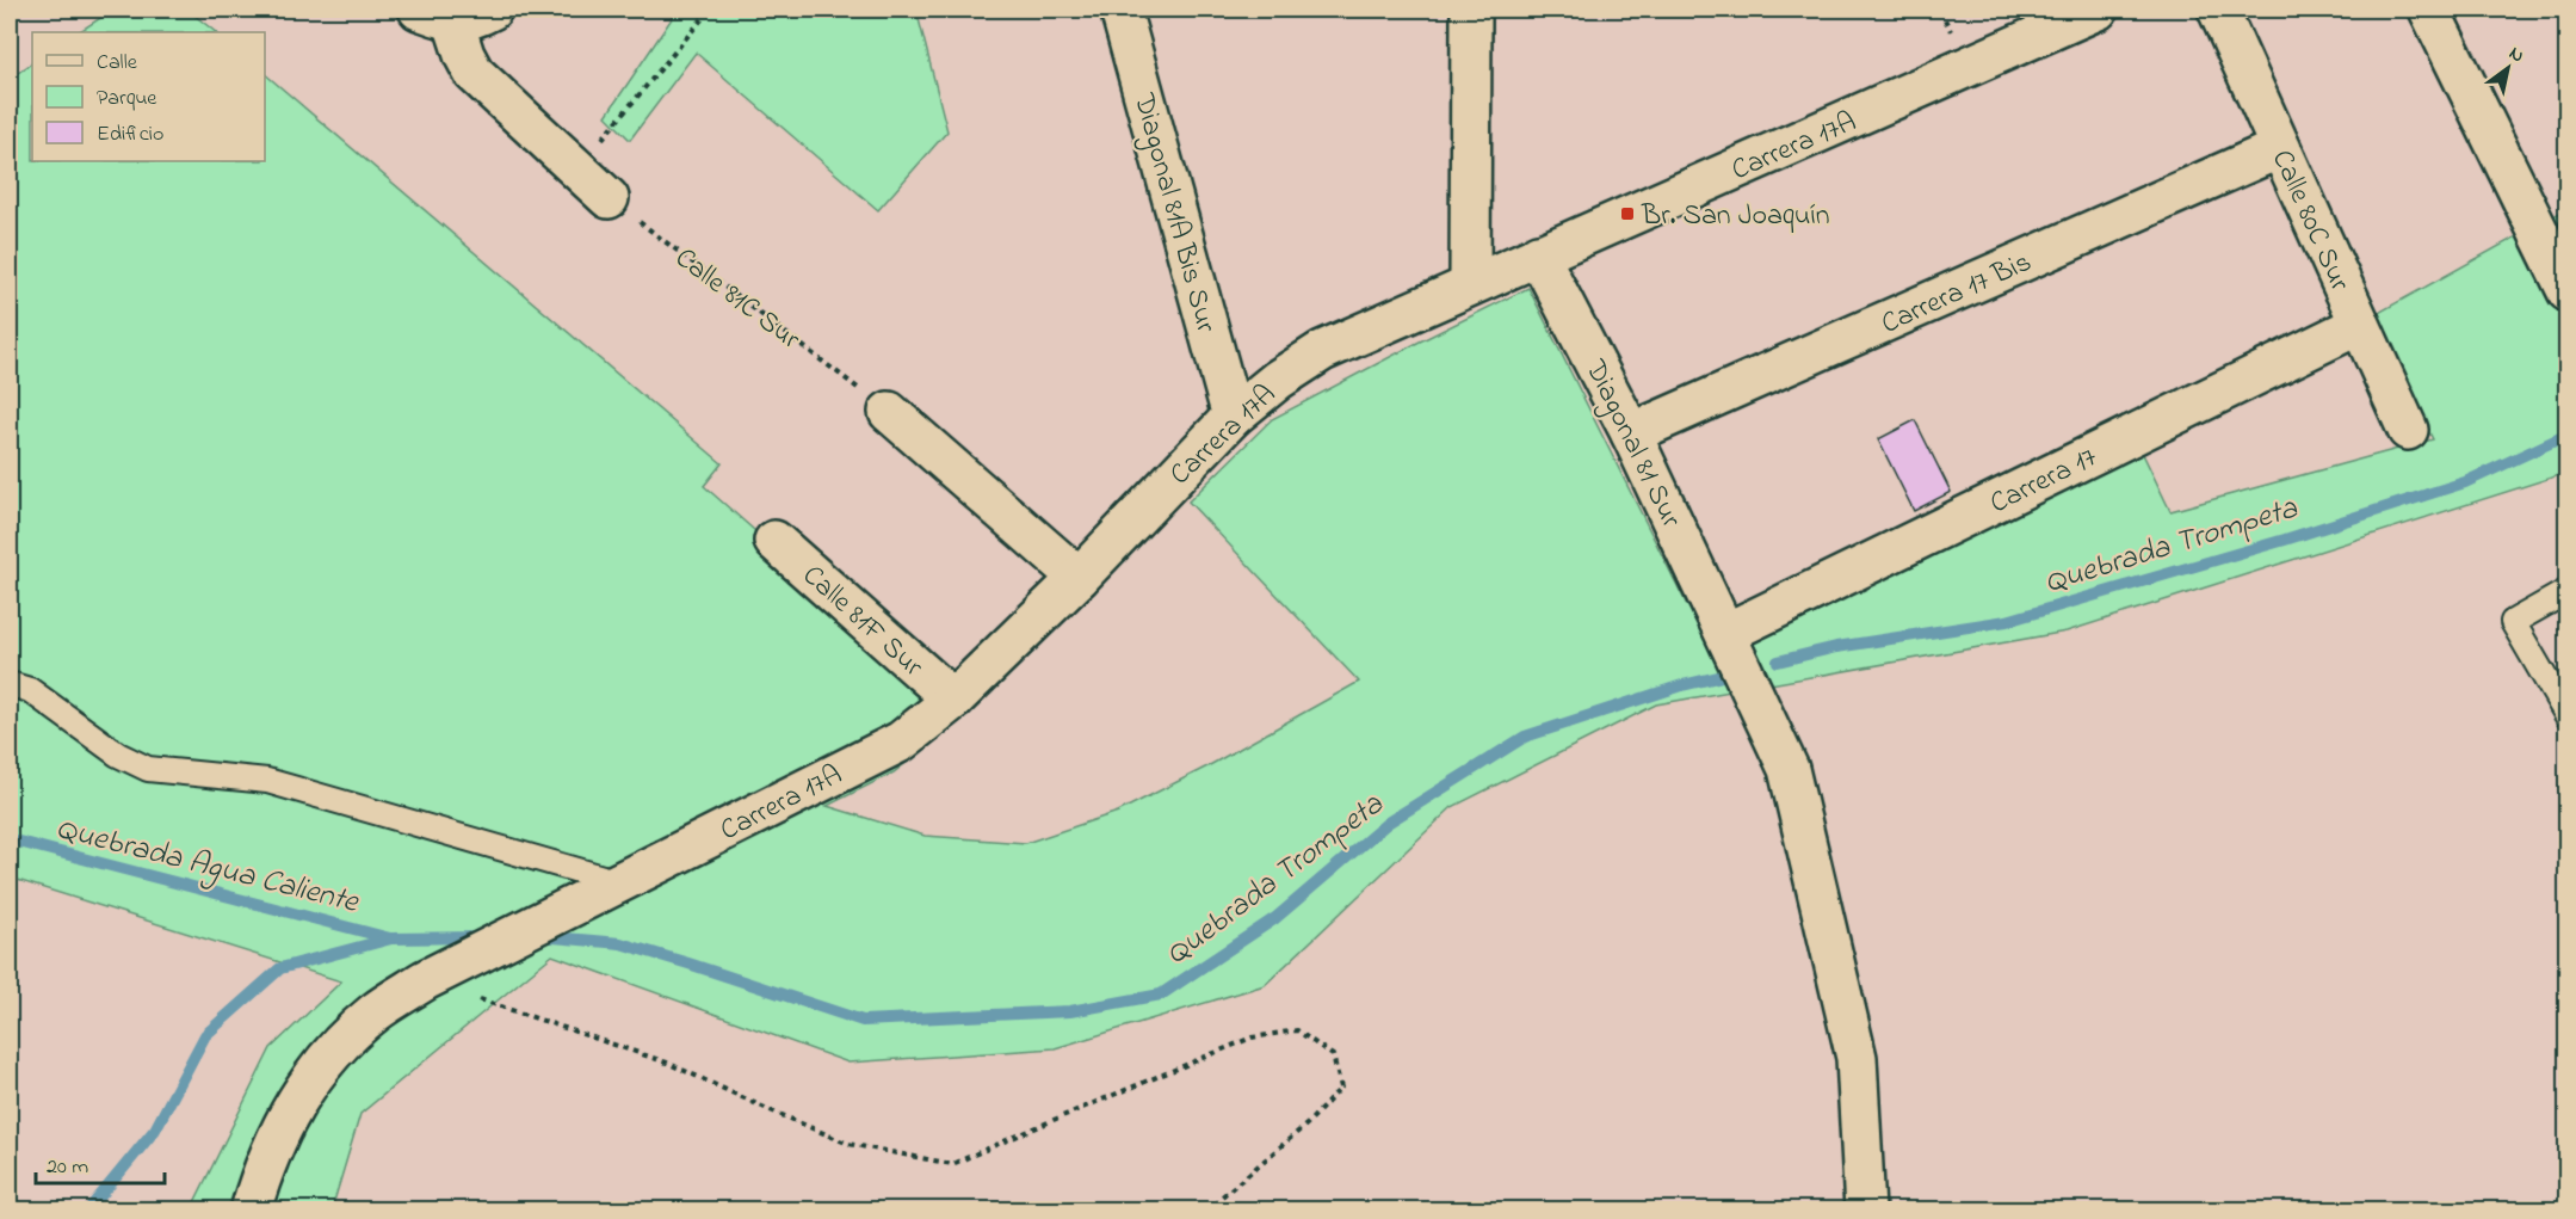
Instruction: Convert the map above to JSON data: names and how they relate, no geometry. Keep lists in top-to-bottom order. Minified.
{"streets":{"street":["Carrera 17A","Diagonal 81A Bis Sur","Calle 80C Sur","Carrera 17 Bis","Diagonal 81 Sur","Carrera 17","Calle 81F Sur"],"path":["Calle 81C Sur"]},"crossings":[["Carrera 17A","Diagonal 81A Bis Sur"],["Carrera 17A","Diagonal 81 Sur"],["Carrera 17A","Calle 81F Sur"],["Calle 80C Sur","Carrera 17 Bis"],["Calle 80C Sur","Carrera 17"],["Carrera 17 Bis","Diagonal 81 Sur"],["Diagonal 81 Sur","Carrera 17"]],"water":["Quebrada Trompeta","Quebrada Agua Caliente"],"places":{"transit":["Br. San Joaquín"]},"legend":["Calle","Parque","Edificio"],"scale_bar":"20 m","north":"top right"}
